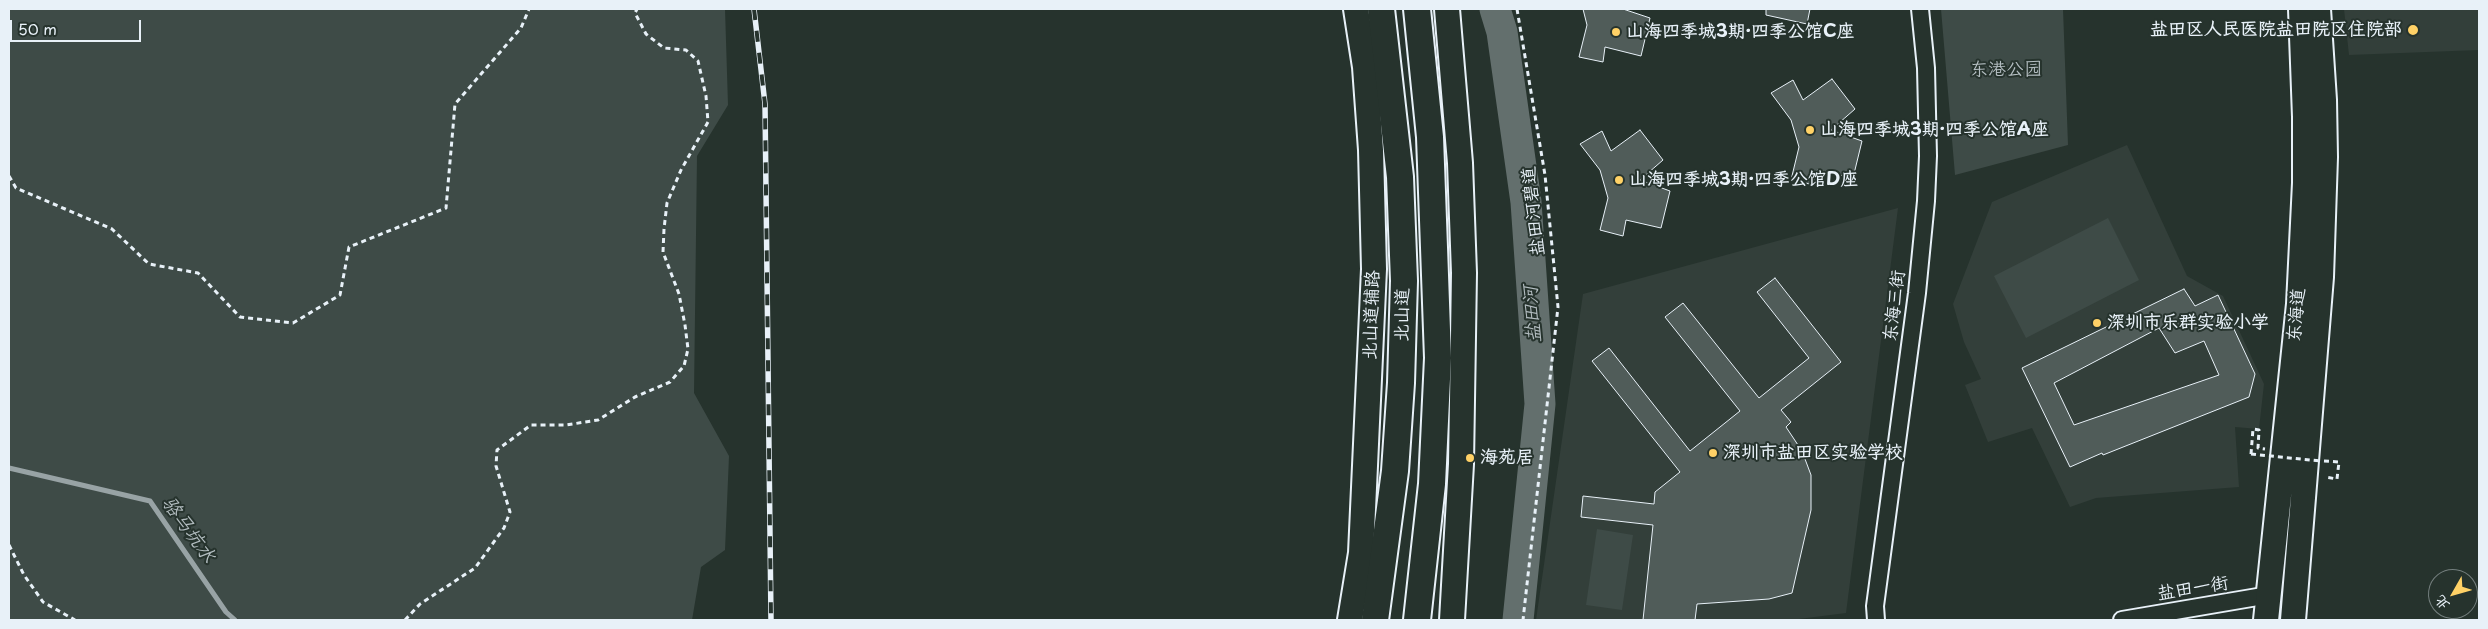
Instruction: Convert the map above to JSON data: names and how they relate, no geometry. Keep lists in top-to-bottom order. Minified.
{"streets":{"main road":["北山道"],"street":["东海三街","北山道辅路","东海道","盐田一街"],"path":["盐田河碧道"]},"crossings":[["北山道辅路","北山道"],["东海道","盐田一街"]],"water":["盐田河","骆马坑水"],"parks":["东港公园"],"places":["盐田区人民医院盐田院区住院部","山海四季城3期·四季公馆C座","山海四季城3期·四季公馆A座","山海四季城3期·四季公馆D座","深圳市乐群实验小学","深圳市盐田区实验学校","海苑居"],"scale_bar":"50 m","north":"bottom left"}
